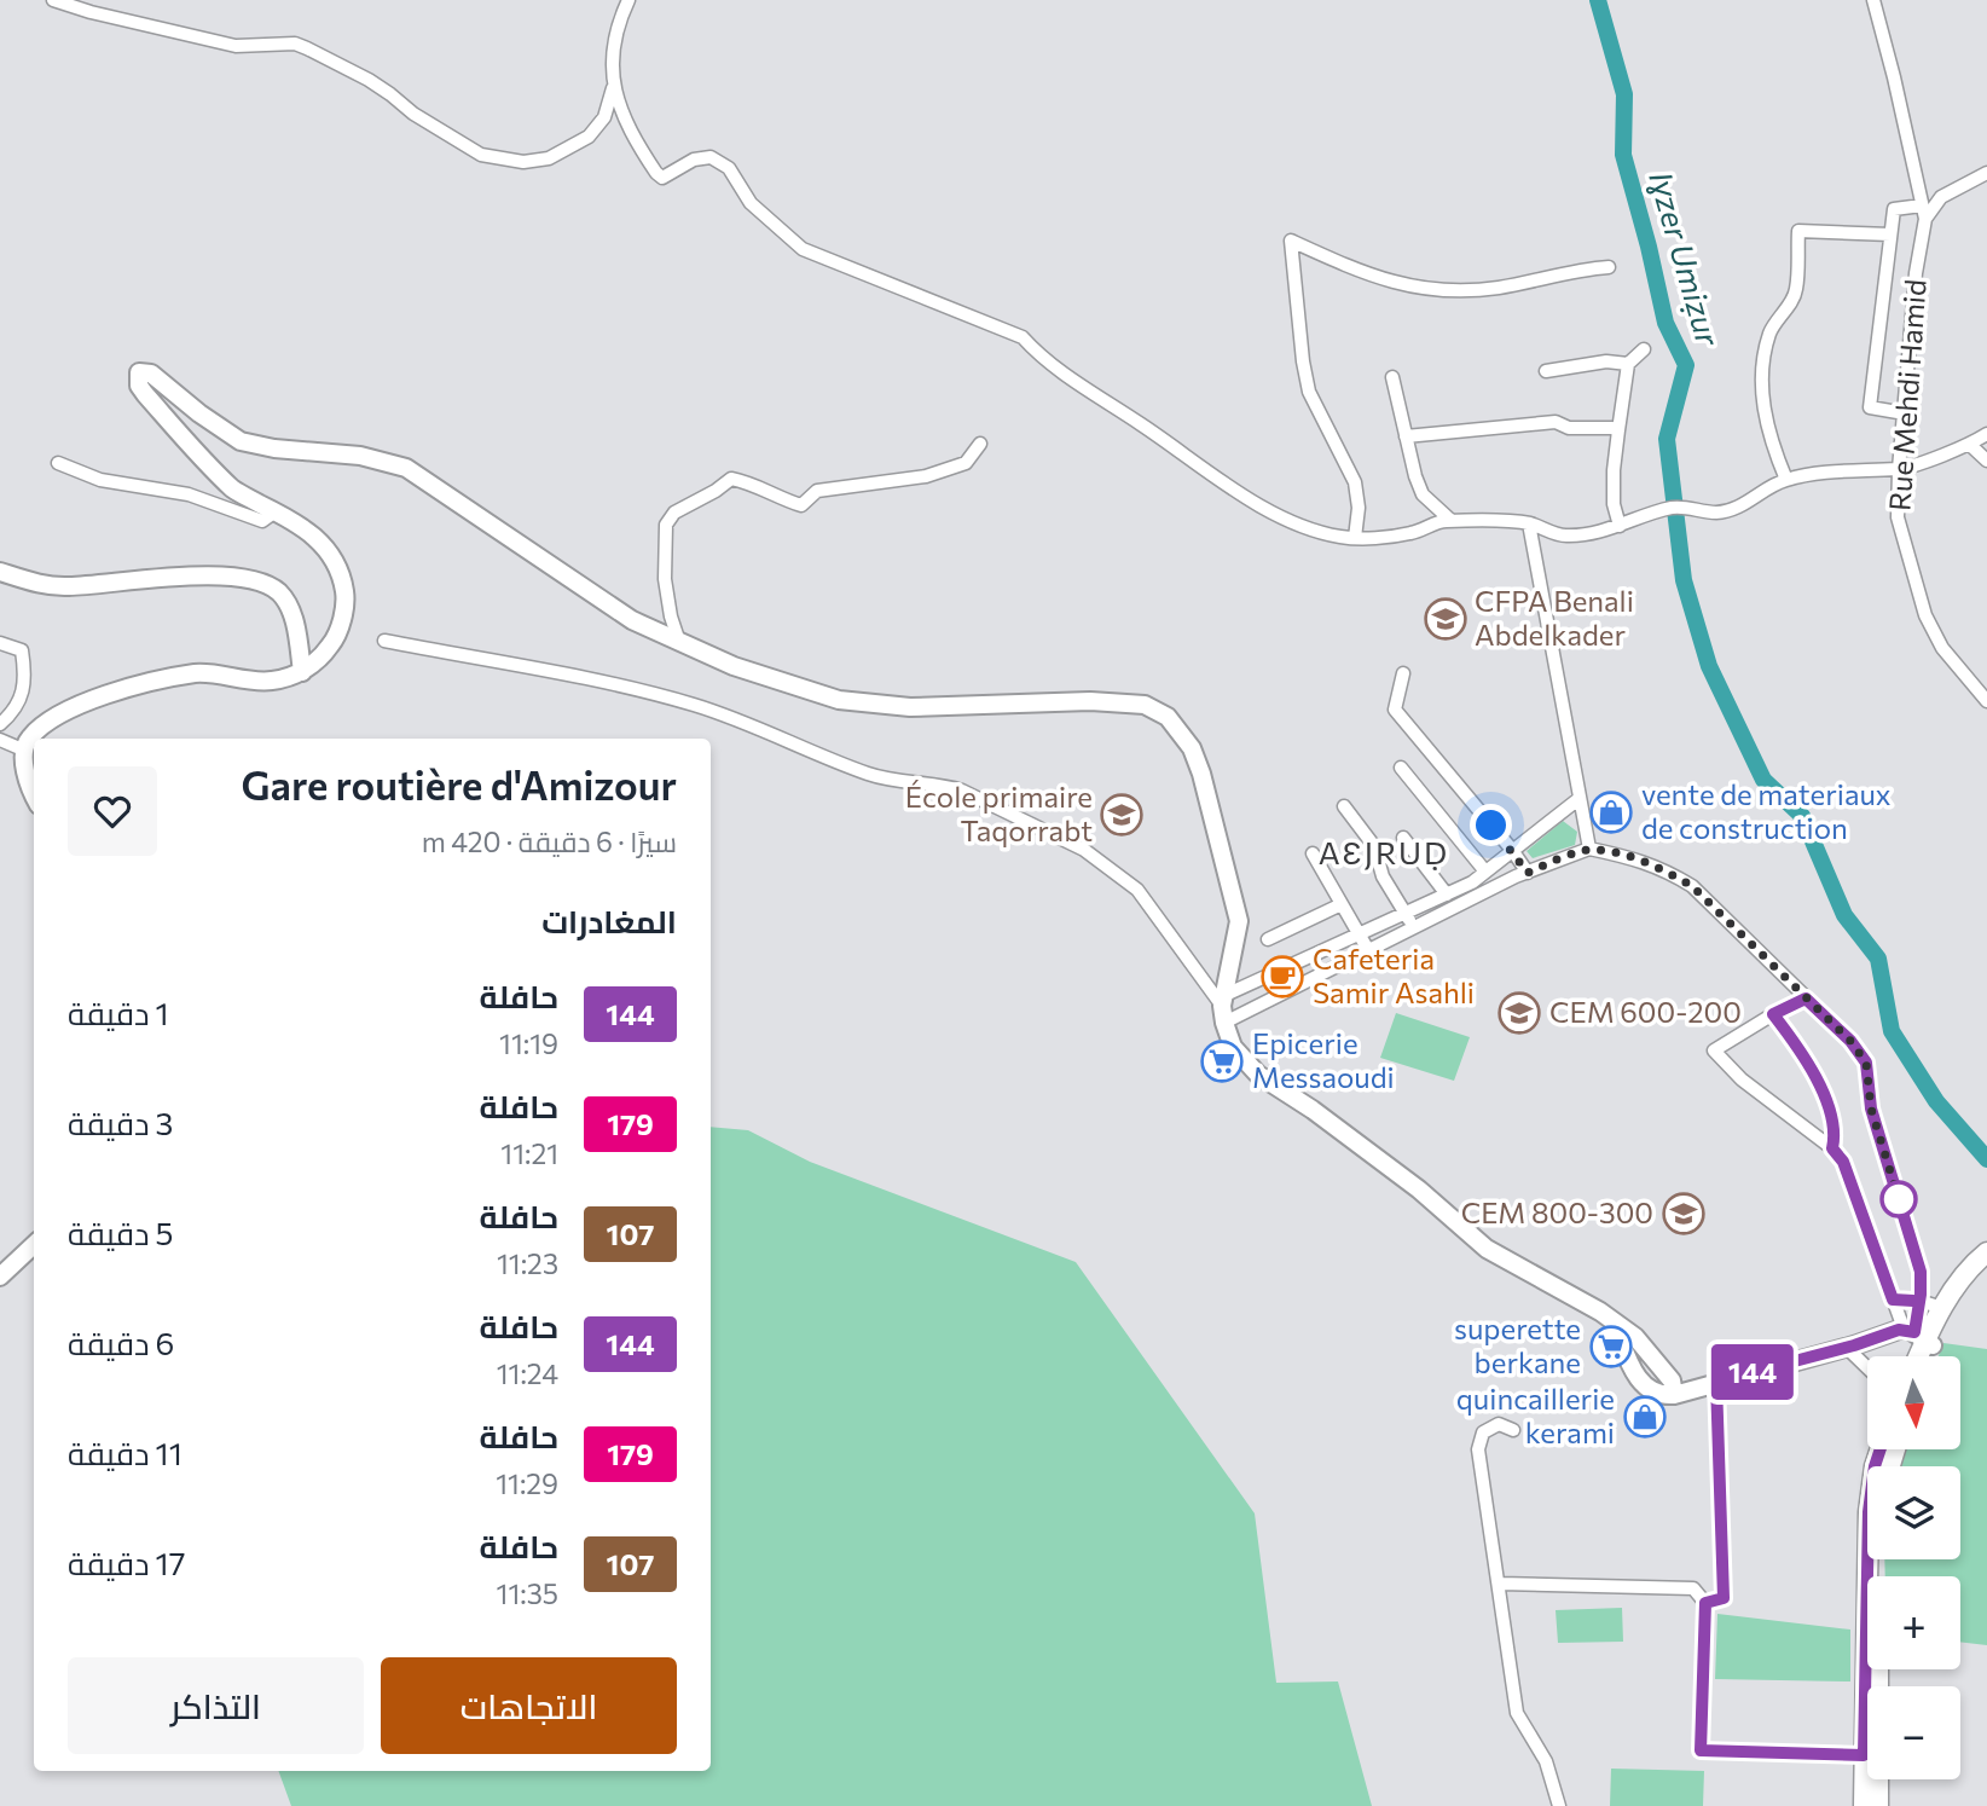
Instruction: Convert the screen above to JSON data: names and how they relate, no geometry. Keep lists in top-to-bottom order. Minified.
{"streets":{"street":["Rue Mehdi Hamid"]},"districts":["AƐJRUḌ"],"water":["Iɣzer Umiẓur"],"places":{"school or university":["CFPA Benali Abdelkader","École primaire Taqorrabt","CEM 600-200","CEM 800-300"],"shop":["vente de materiaux de construction","quincaillerie kerami"],"cafe":["Cafeteria Samir Asahli"],"supermarket":["Epicerie Messaoudi","superette berkane"]},"lines":["bus line 144"],"north":"bottom","page":{"on_map":"144","heading":[["Gare routière d'Amizour","سيرًا · 6 دقيقة · 420 m"],"المغادرات"],"list":[{"mark":"144","name":"حافلة","note":"11:19","value":"1 دقيقة"},{"mark":"179","name":"حافلة","note":"11:21","value":"3 دقيقة"},{"mark":"107","name":"حافلة","note":"11:23","value":"5 دقيقة"},{"mark":"144","name":"حافلة","note":"11:24","value":"6 دقيقة"},{"mark":"179","name":"حافلة","note":"11:29","value":"11 دقيقة"},{"mark":"107","name":"حافلة","note":"11:35","value":"17 دقيقة"}],"map_buttons":["+","−"],"buttons":["الاتجاهات","التذاكر"]}}
